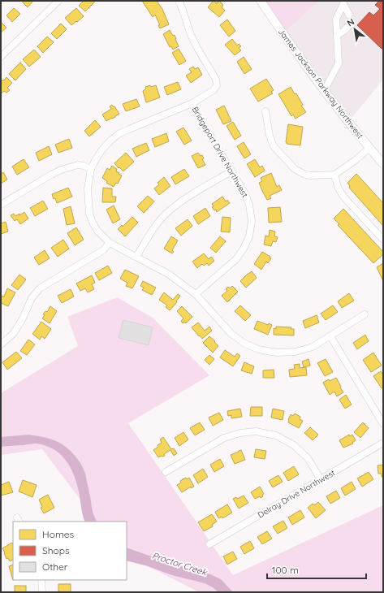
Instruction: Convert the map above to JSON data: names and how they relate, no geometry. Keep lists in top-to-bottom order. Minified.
{"streets":{"main road":["James Jackson Parkway Northwest"],"street":["Bridgeport Drive Northwest","Delray Drive Northwest"]},"water":["Proctor Creek"],"legend":["Homes","Shops","Other"],"scale_bar":"100 m","north":"top left"}
